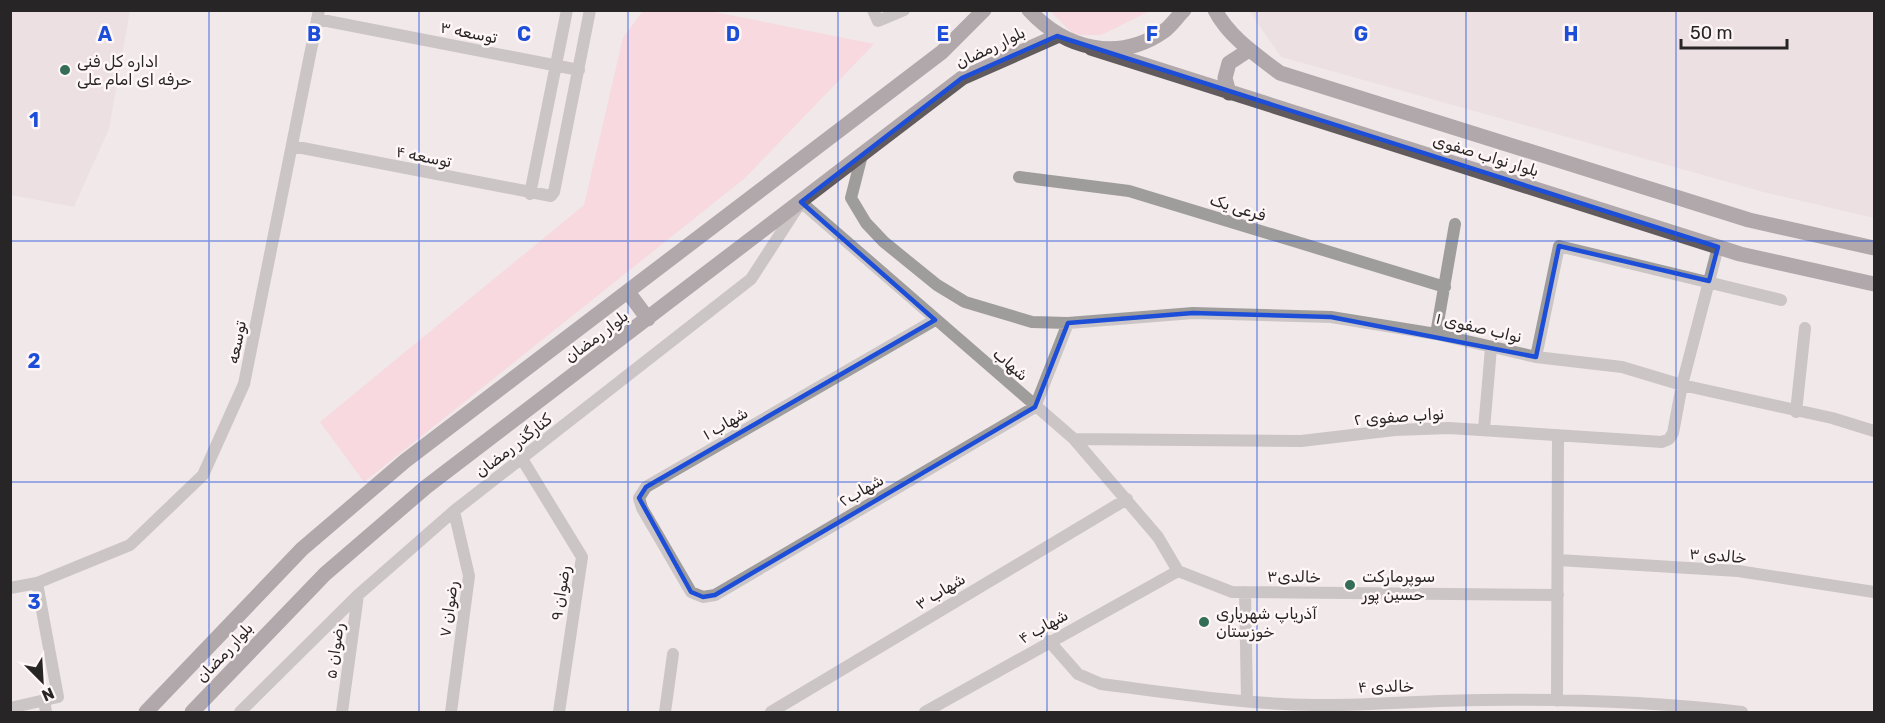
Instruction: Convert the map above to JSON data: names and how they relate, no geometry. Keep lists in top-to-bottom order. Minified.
{"streets":{"main road":["بلوار رمضان","بلوار نواب صفوی"],"street":["توسعه ۳","توسعه ۴","فرعی یک","نواب صفوی ۱","توسعه","شهاب","نواب صفوی ۲","شهاب ۱","کنارگذر رمضان","شهاب۲","خالدی ۳","خالدی۳","شهاب ۳","رضوان ۹","رضوان ۷","شهاب ۴","رضوان ۵","خالدی ۴"]},"crossings":[["توسعه ۳","توسعه ۴"],["توسعه ۳","توسعه"],["بلوار رمضان","بلوار نواب صفوی"],["بلوار رمضان","نواب صفوی ۱"],["بلوار رمضان","شهاب"],["بلوار رمضان","کنارگذر رمضان"],["بلوار نواب صفوی","نواب صفوی ۲"],["توسعه ۴","توسعه"],["نواب صفوی ۱","نواب صفوی ۲"],["شهاب","نواب صفوی ۲"],["شهاب","شهاب ۱"],["شهاب","کنارگذر رمضان"],["شهاب","شهاب۲"],["شهاب","خالدی۳"],["شهاب","شهاب ۳"],["شهاب","شهاب ۴"],["شهاب ۱","شهاب۲"],["کنارگذر رمضان","رضوان ۹"],["کنارگذر رمضان","رضوان ۷"],["کنارگذر رمضان","رضوان ۵"],["خالدی۳","شهاب ۴"],["شهاب ۴","خالدی ۴"]],"places":["اداره کل فنی حرفه ای امام علی","سوپرمارکت حسین پور","آذریاپ شهریاری خوزستان"],"scale_bar":"50 m","north":"bottom right","grid":{"columns":["A","B","C","D","E","F","G","H"],"rows":["1","2","3"]}}
